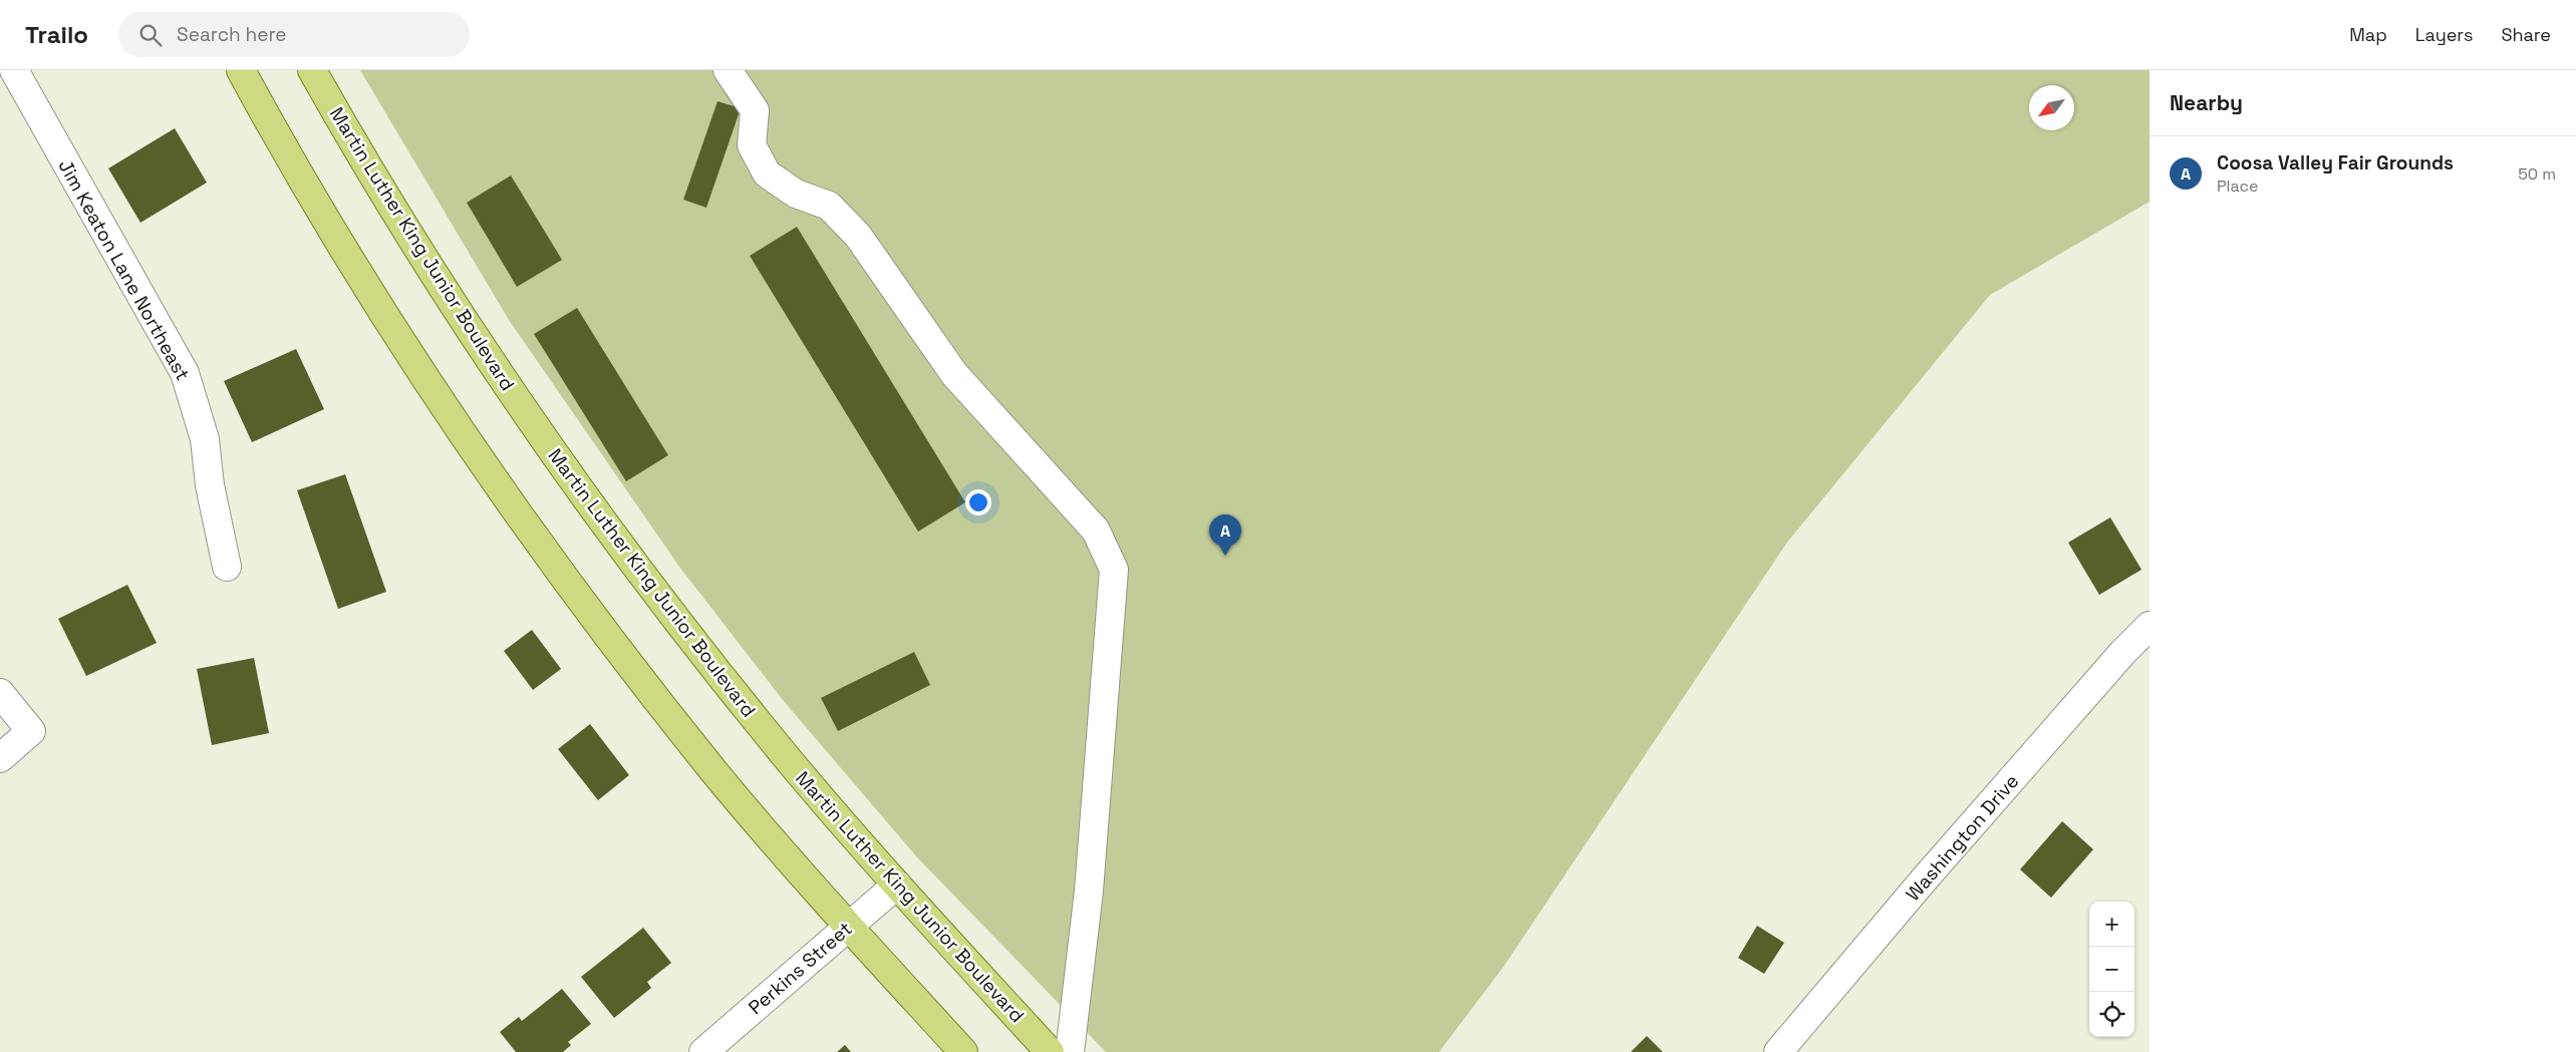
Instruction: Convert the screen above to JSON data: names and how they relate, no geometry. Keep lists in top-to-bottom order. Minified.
{"streets":{"main road":["Martin Luther King Junior Boulevard"],"street":["Jim Keaton Lane Northeast","Washington Drive","Perkins Street"]},"crossings":[["Martin Luther King Junior Boulevard","Perkins Street"]],"north":"bottom left","page":{"header":"Trailo","search":"Search here","nav":["Map","Layers","Share"],"heading":"Nearby","list":[{"mark":"A","name":"Coosa Valley Fair Grounds","note":"Place","value":"50 m"}],"pins":"A","map_buttons":["+","−"]}}
